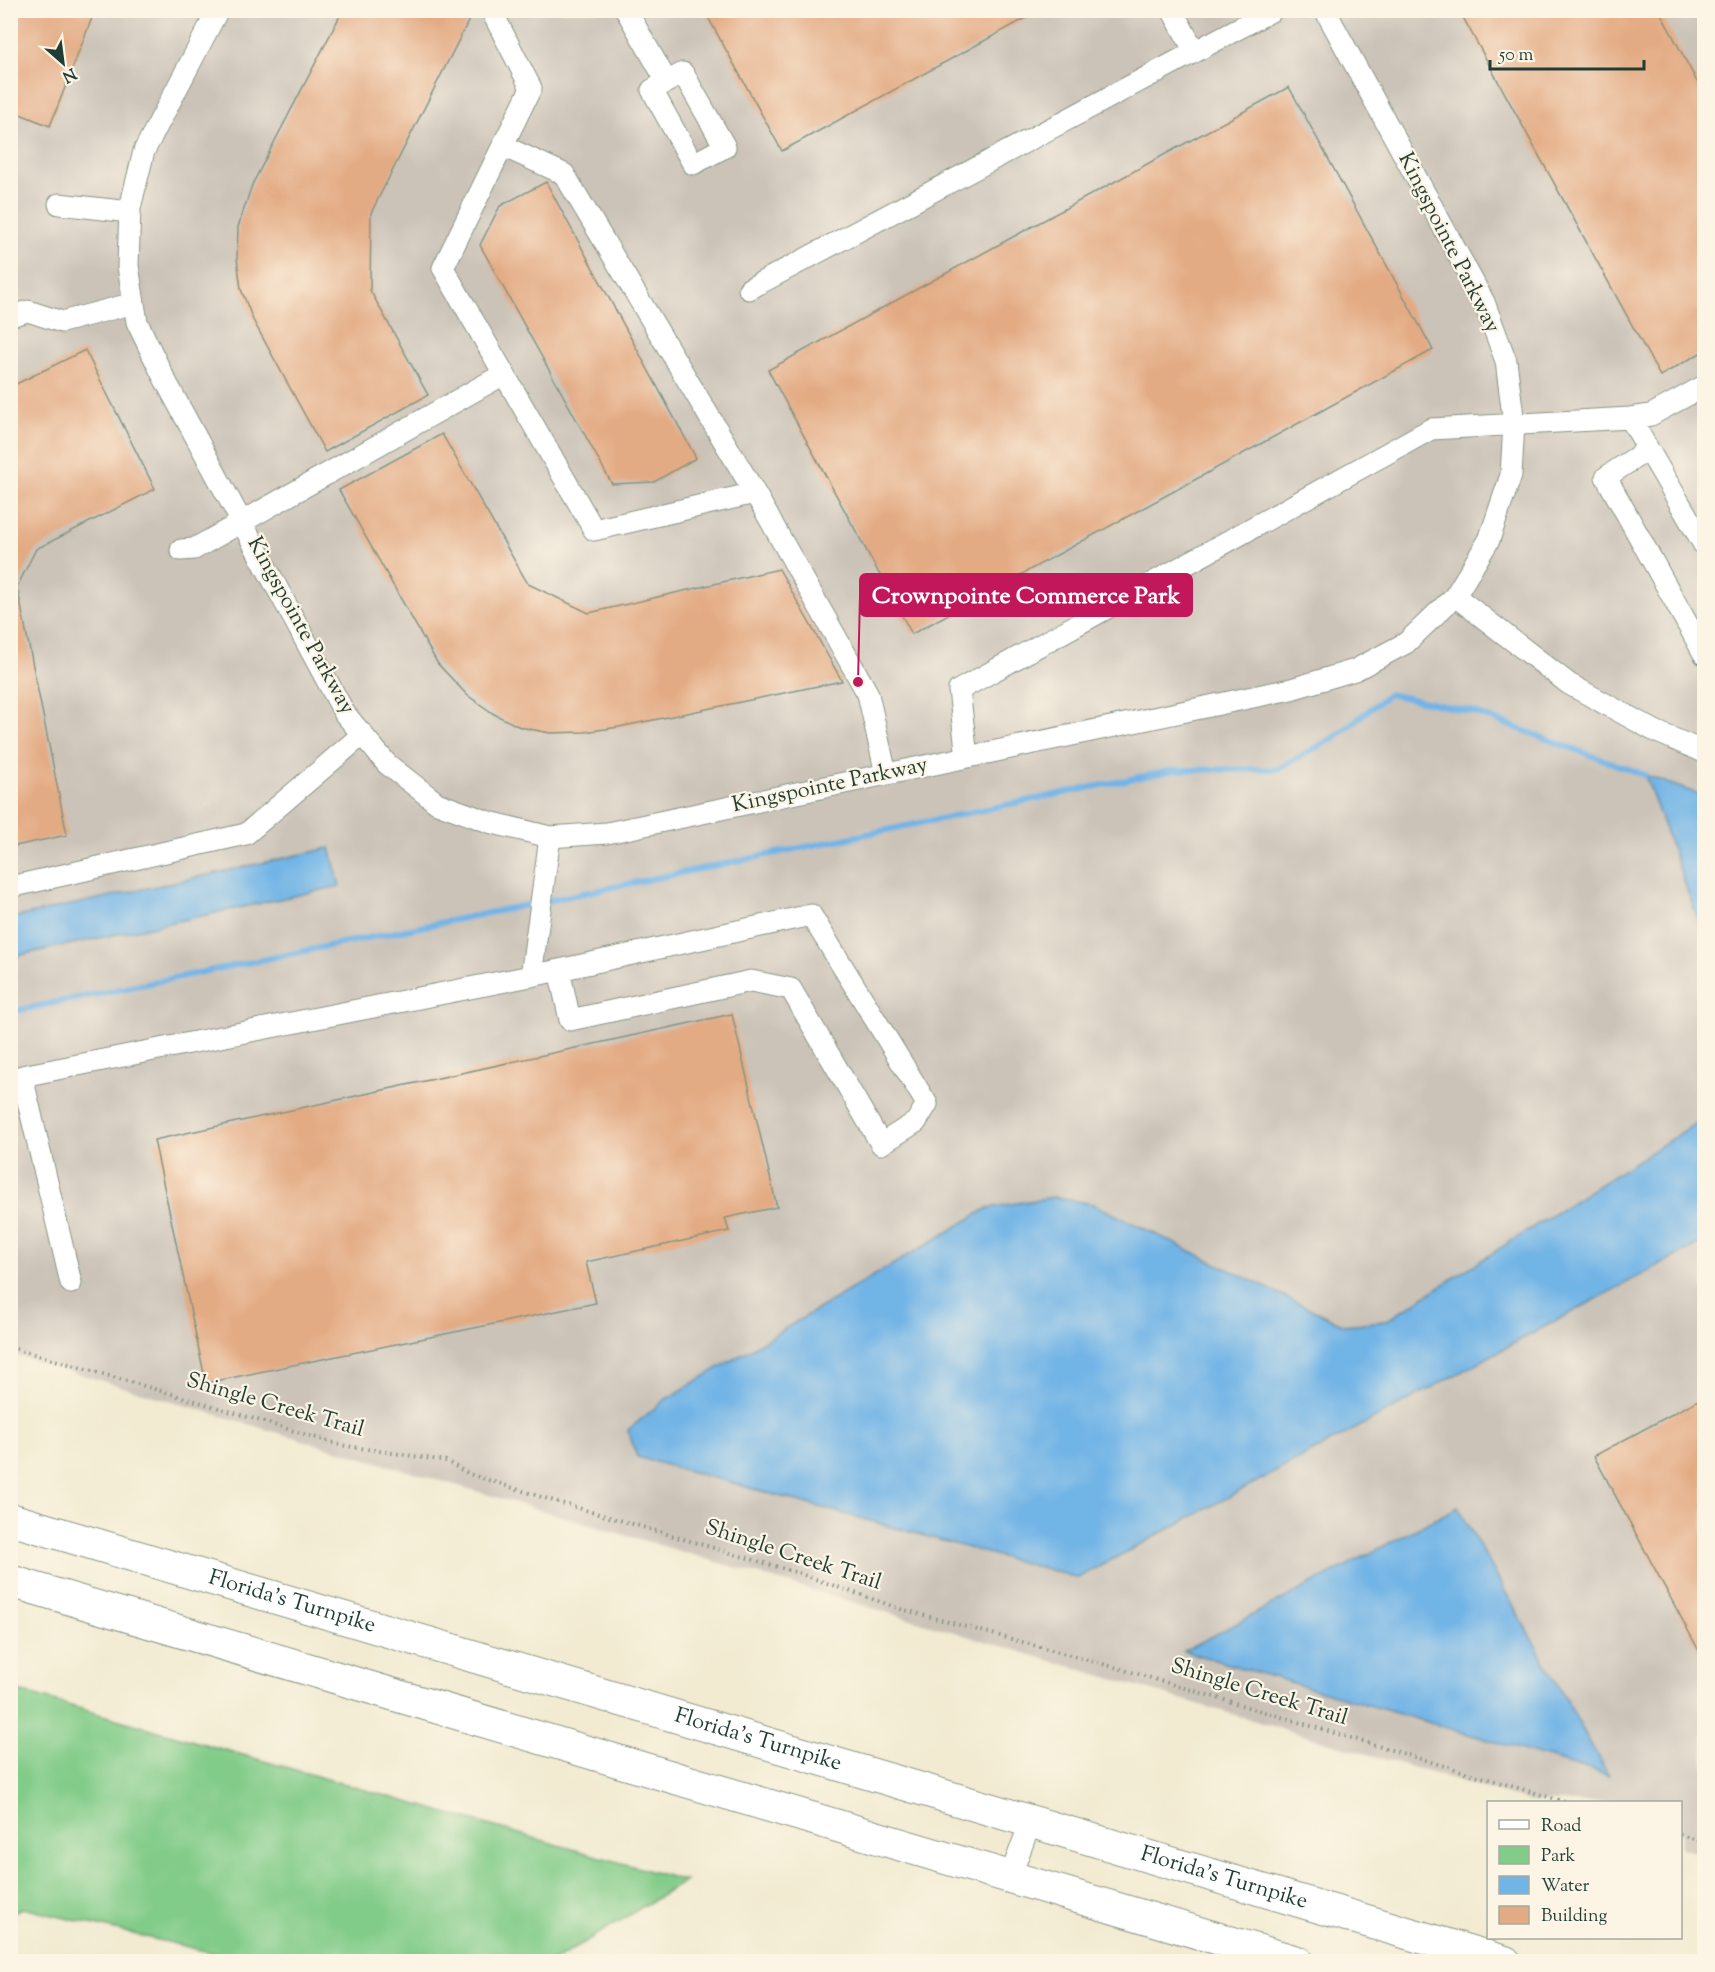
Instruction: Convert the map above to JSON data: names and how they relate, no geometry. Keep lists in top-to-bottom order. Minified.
{"streets":{"highway":["Florida's Turnpike"],"street":["Kingspointe Parkway"],"path":["Shingle Creek Trail"]},"places":["Crownpointe Commerce Park"],"legend":["Road","Park","Water","Building"],"scale_bar":"50 m","north":"bottom right"}
